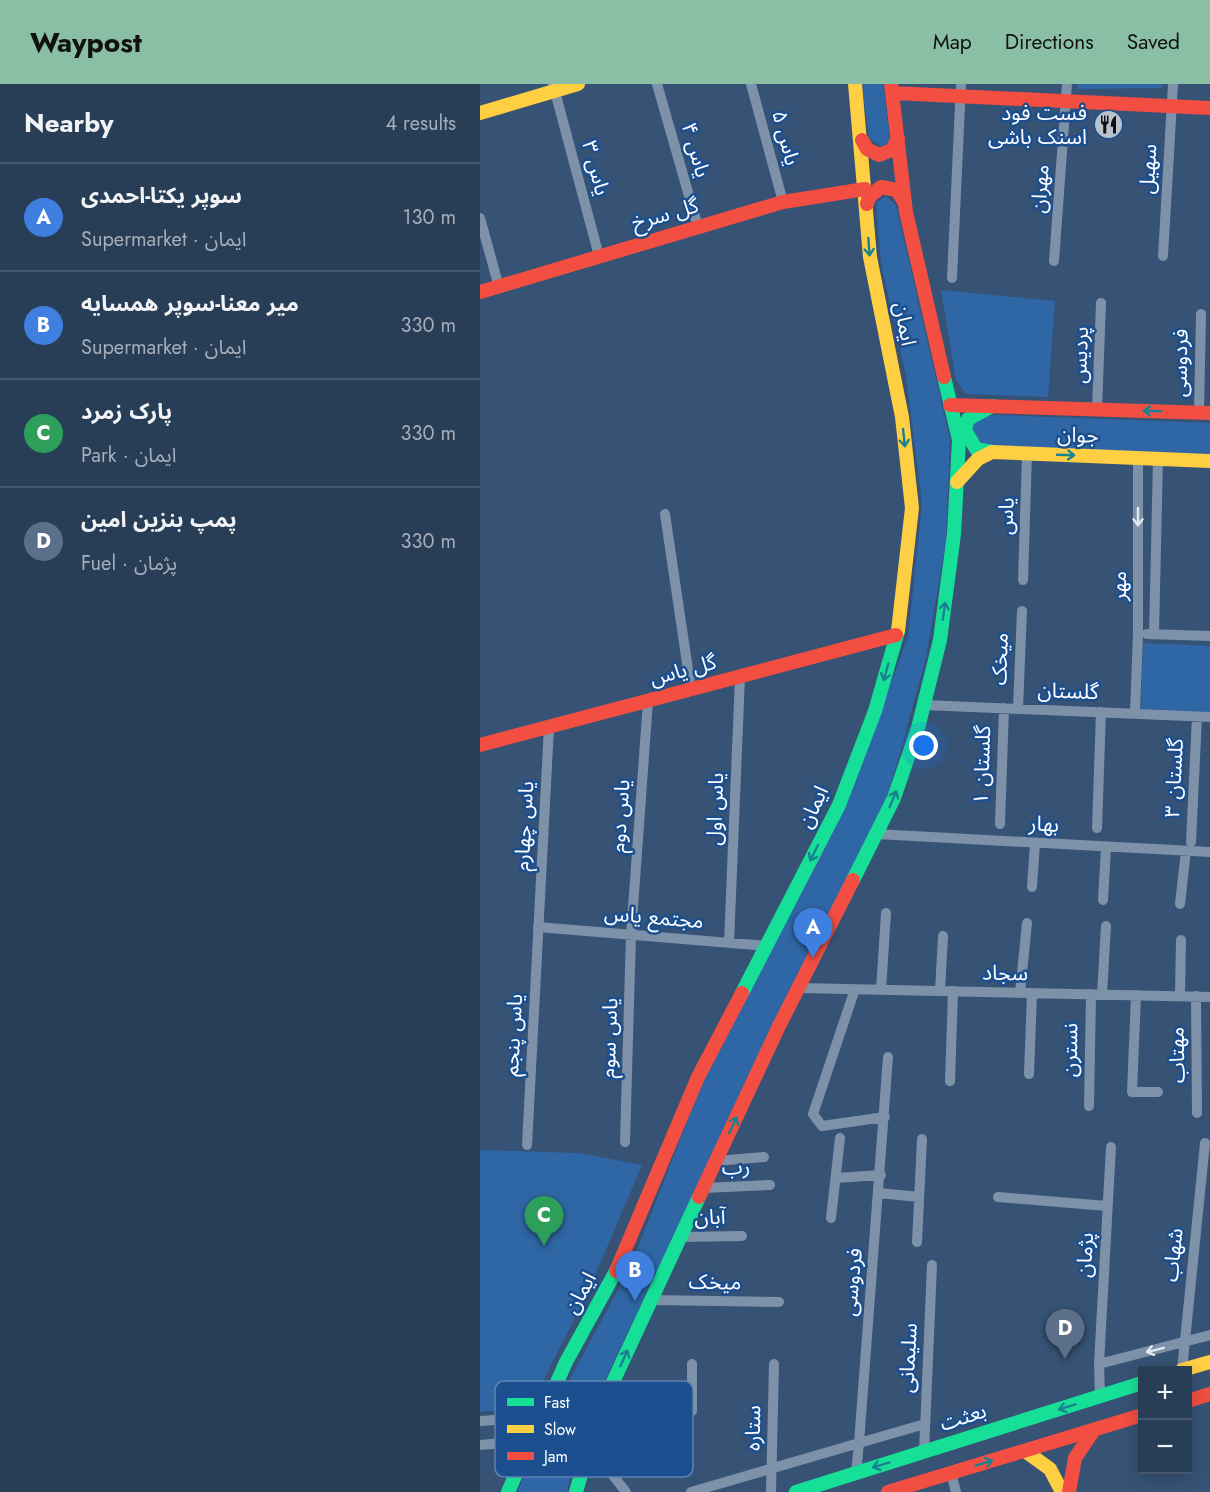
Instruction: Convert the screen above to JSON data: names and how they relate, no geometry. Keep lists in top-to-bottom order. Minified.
{"streets":{"main road":["گل سرخ","ایمان","جوان","گل یاس","بعثت"],"street":["یاس ۵","یاس ۴","یاس ۳","سهیل","مهران","پردیس","فردوسی","یاس","مهر","میخک","گلستان","گلستان ۱","گلستان ۳","یاس اول","یاس دوم","بهار","یاس چهارم","مجتمع یاس","سجاد","یاس پنجم","یاس سوم","نسترن","مهتاب","رب","آبان","پژمان","شهاب","سلیمانی","ستاره"]},"crossings":[["یاس ۵","گل سرخ"],["یاس ۴","گل سرخ"],["یاس ۳","گل سرخ"],["گل سرخ","ایمان"],["ایمان","جوان"],["ایمان","میخک"],["ایمان","گل یاس"],["ایمان","گلستان"],["ایمان","بهار"],["ایمان","مجتمع یاس"],["ایمان","سجاد"],["ایمان","رب"],["ایمان","آبان"],["پردیس","جوان"],["فردوسی","جوان"],["فردوسی","بعثت"],["جوان","یاس"],["جوان","مهر"],["مهر","گلستان"],["میخک","گلستان"],["گل یاس","یاس اول"],["گل یاس","یاس دوم"],["گل یاس","یاس چهارم"],["گلستان","گلستان ۱"],["گلستان","گلستان ۳"],["گلستان ۳","بهار"],["یاس اول","مجتمع یاس"],["یاس دوم","مجتمع یاس"],["یاس دوم","یاس سوم"],["یاس چهارم","مجتمع یاس"],["یاس چهارم","یاس پنجم"],["مجتمع یاس","یاس پنجم"],["مجتمع یاس","یاس سوم"],["سجاد","نسترن"],["سجاد","مهتاب"],["پژمان","بعثت"],["سلیمانی","بعثت"]],"places":{"restaurant":["فست فود اسنک باشی"]},"legend":["Fast","Slow","Jam"],"page":{"header":"Waypost","nav":["Map","Directions","Saved"],"heading":["Nearby","4 results"],"list":[{"mark":"A","name":"سوپر یکتا-احمدی","note":"Supermarket · ایمان","value":"130 m"},{"mark":"B","name":"میر معنا-سوپر همسایه","note":"Supermarket · ایمان","value":"330 m"},{"mark":"C","name":"پارک زمرد","note":"Park · ایمان","value":"330 m"},{"mark":"D","name":"پمپ بنزین امین","note":"Fuel · پژمان","value":"330 m"}],"pins":["A","C","B","D"],"map_buttons":["+","−"]}}
